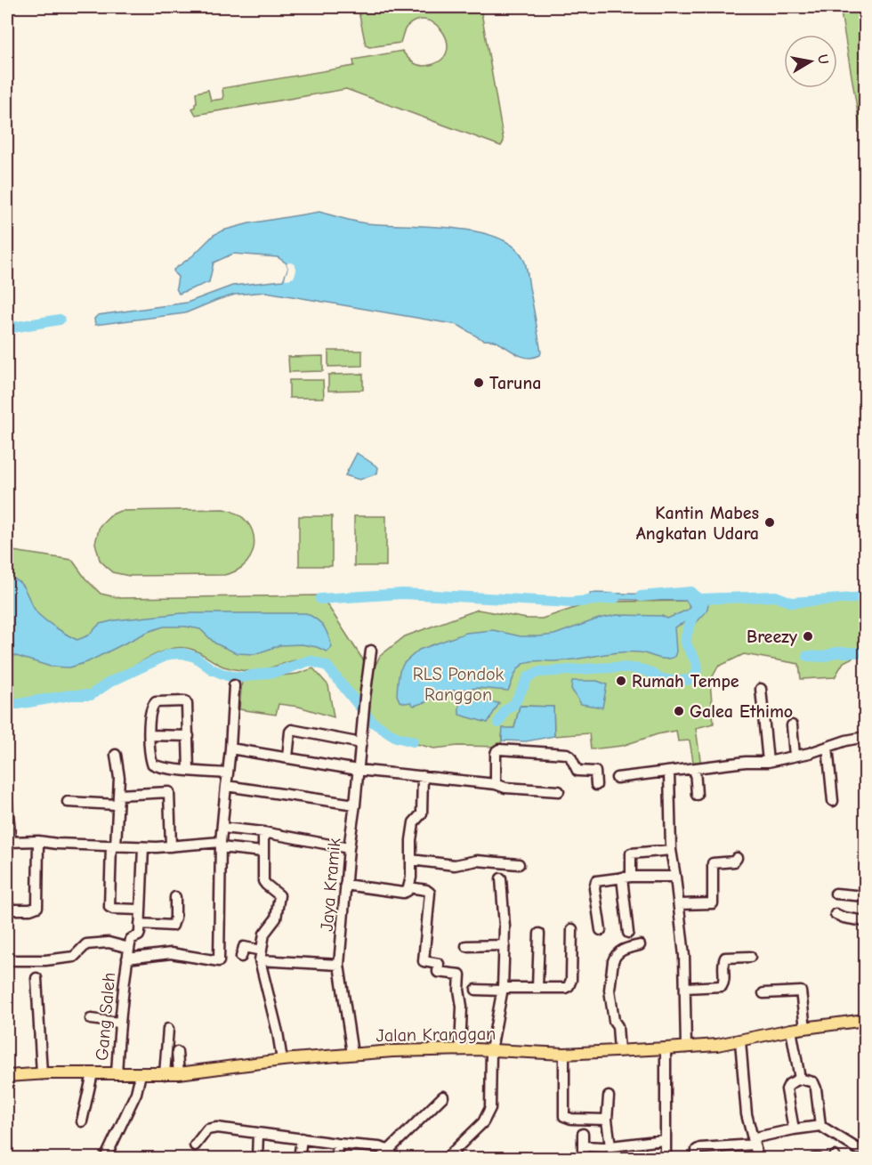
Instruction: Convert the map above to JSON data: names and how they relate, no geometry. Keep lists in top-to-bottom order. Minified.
{"streets":{"main road":["Jalan Kranggan"],"street":["Jaya Kramik","Gang Saleh"]},"crossings":[["Jaya Kramik","Jalan Kranggan"],["Gang Saleh","Jalan Kranggan"]],"parks":["RLS Pondok Ranggon"],"places":["Taruna","Kantin Mabes Angkatan Udara","Breezy","Rumah Tempe","Galea Ethimo"],"north":"right"}
